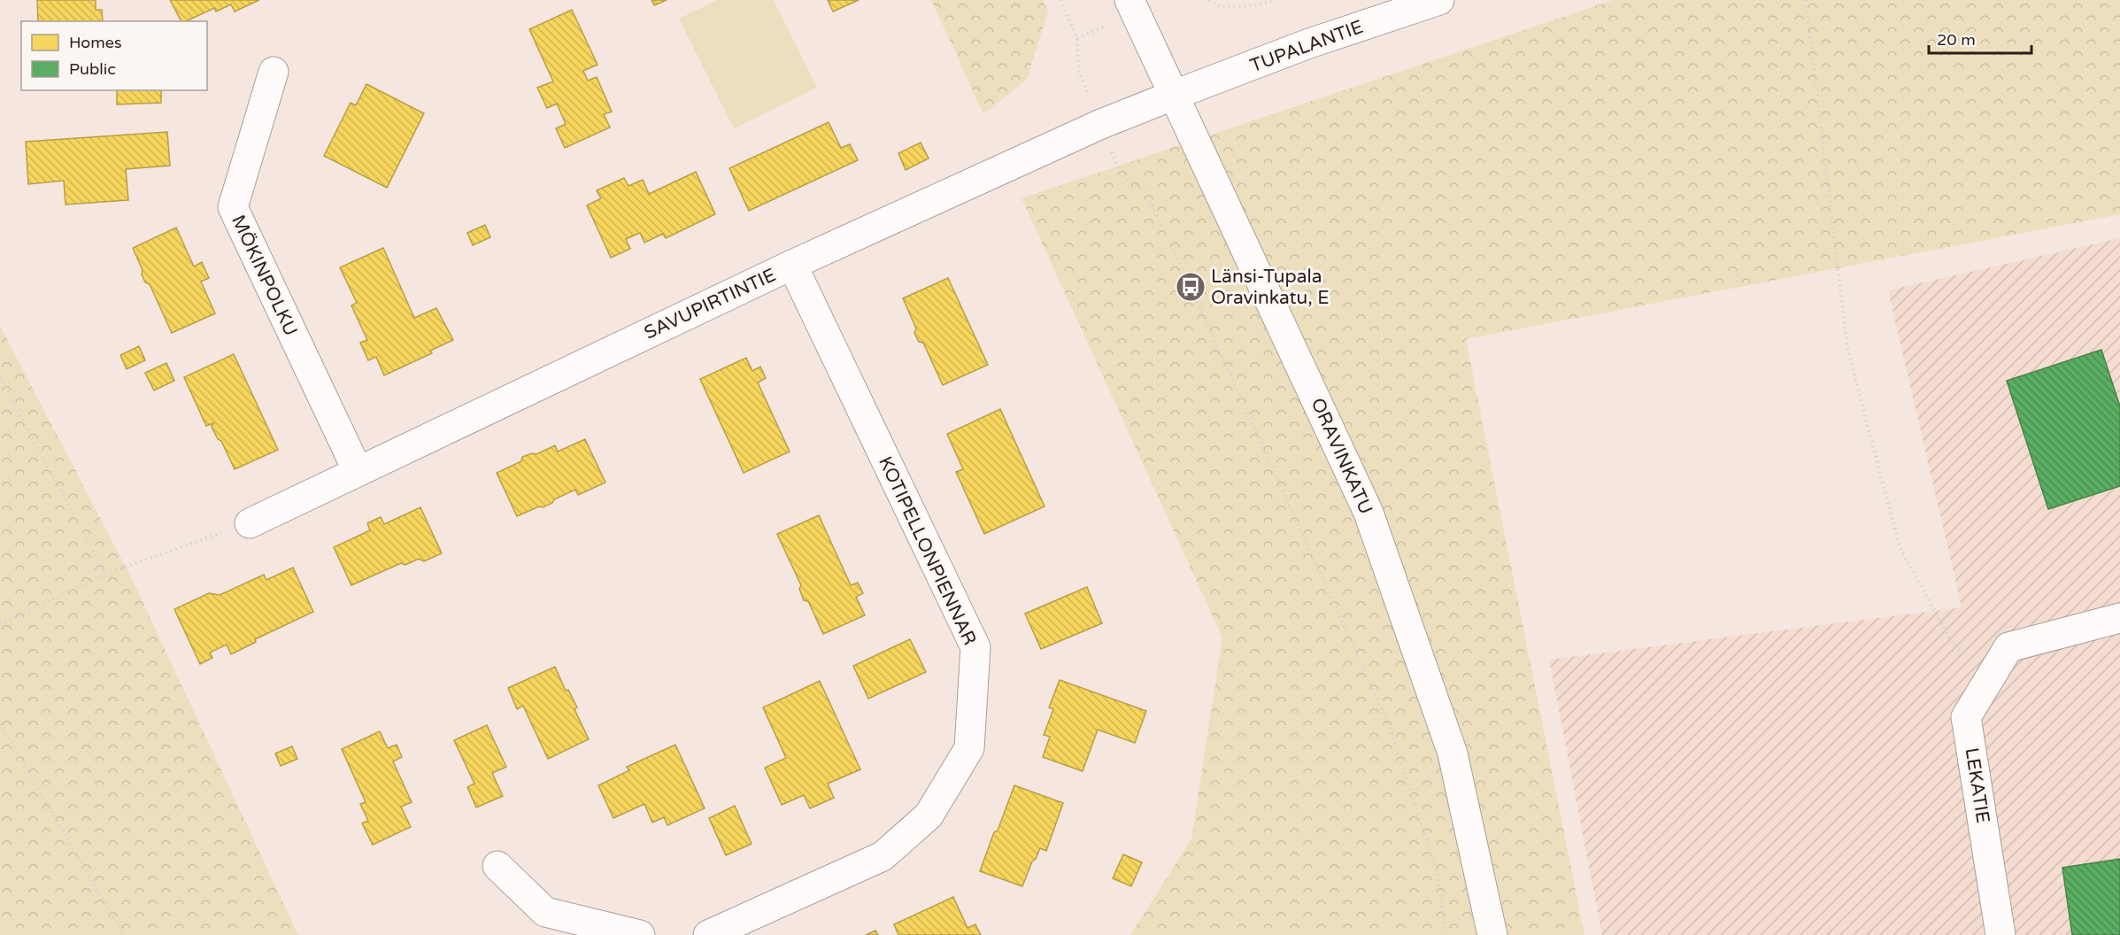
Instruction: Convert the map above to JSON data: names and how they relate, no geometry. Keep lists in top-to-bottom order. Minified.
{"streets":{"street":["TUPALANTIE","MÖKINPOLKU","SAVUPIRTINTIE","ORAVINKATU","KOTIPELLONPIENNAR","LEKATIE"]},"crossings":[["TUPALANTIE","SAVUPIRTINTIE"],["TUPALANTIE","ORAVINKATU"],["MÖKINPOLKU","SAVUPIRTINTIE"],["SAVUPIRTINTIE","ORAVINKATU"],["SAVUPIRTINTIE","KOTIPELLONPIENNAR"]],"places":{"bus stop":["Länsi-Tupala Oravinkatu, E"]},"legend":["Homes","Public"],"scale_bar":"20 m"}
